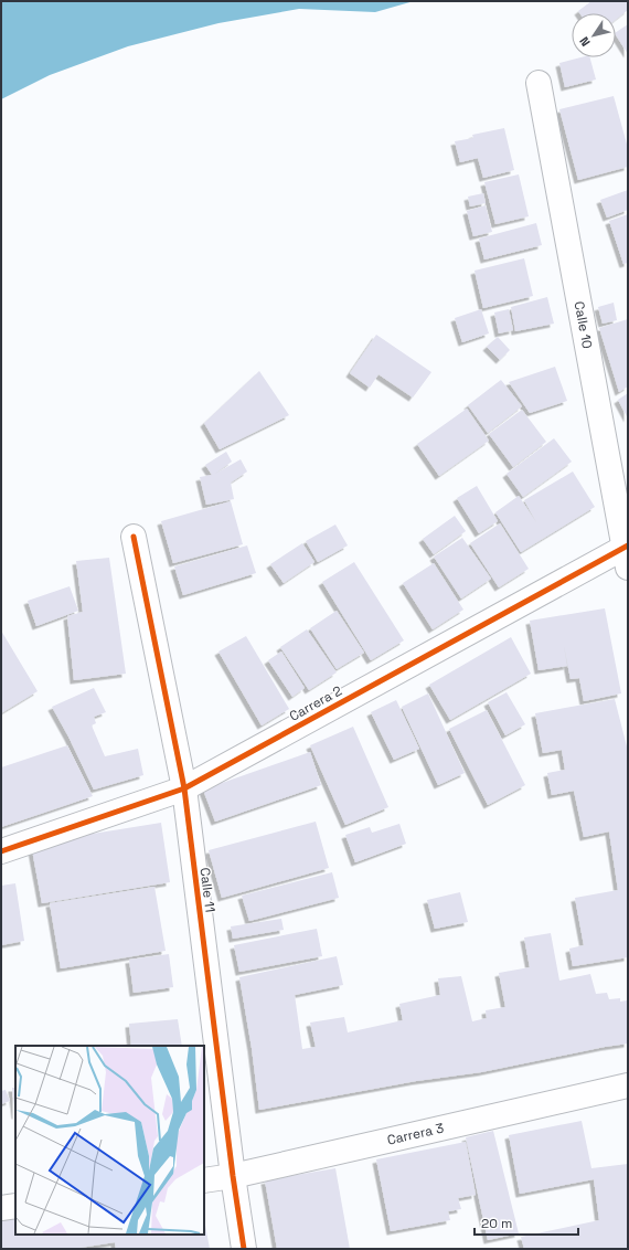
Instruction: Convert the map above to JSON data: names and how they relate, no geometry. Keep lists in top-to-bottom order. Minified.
{"streets":{"street":["Calle 10","Carrera 2","Calle 11","Carrera 3"]},"crossings":[["Calle 10","Carrera 2"],["Carrera 2","Calle 11"],["Calle 11","Carrera 3"]],"scale_bar":"20 m","north":"bottom left"}
